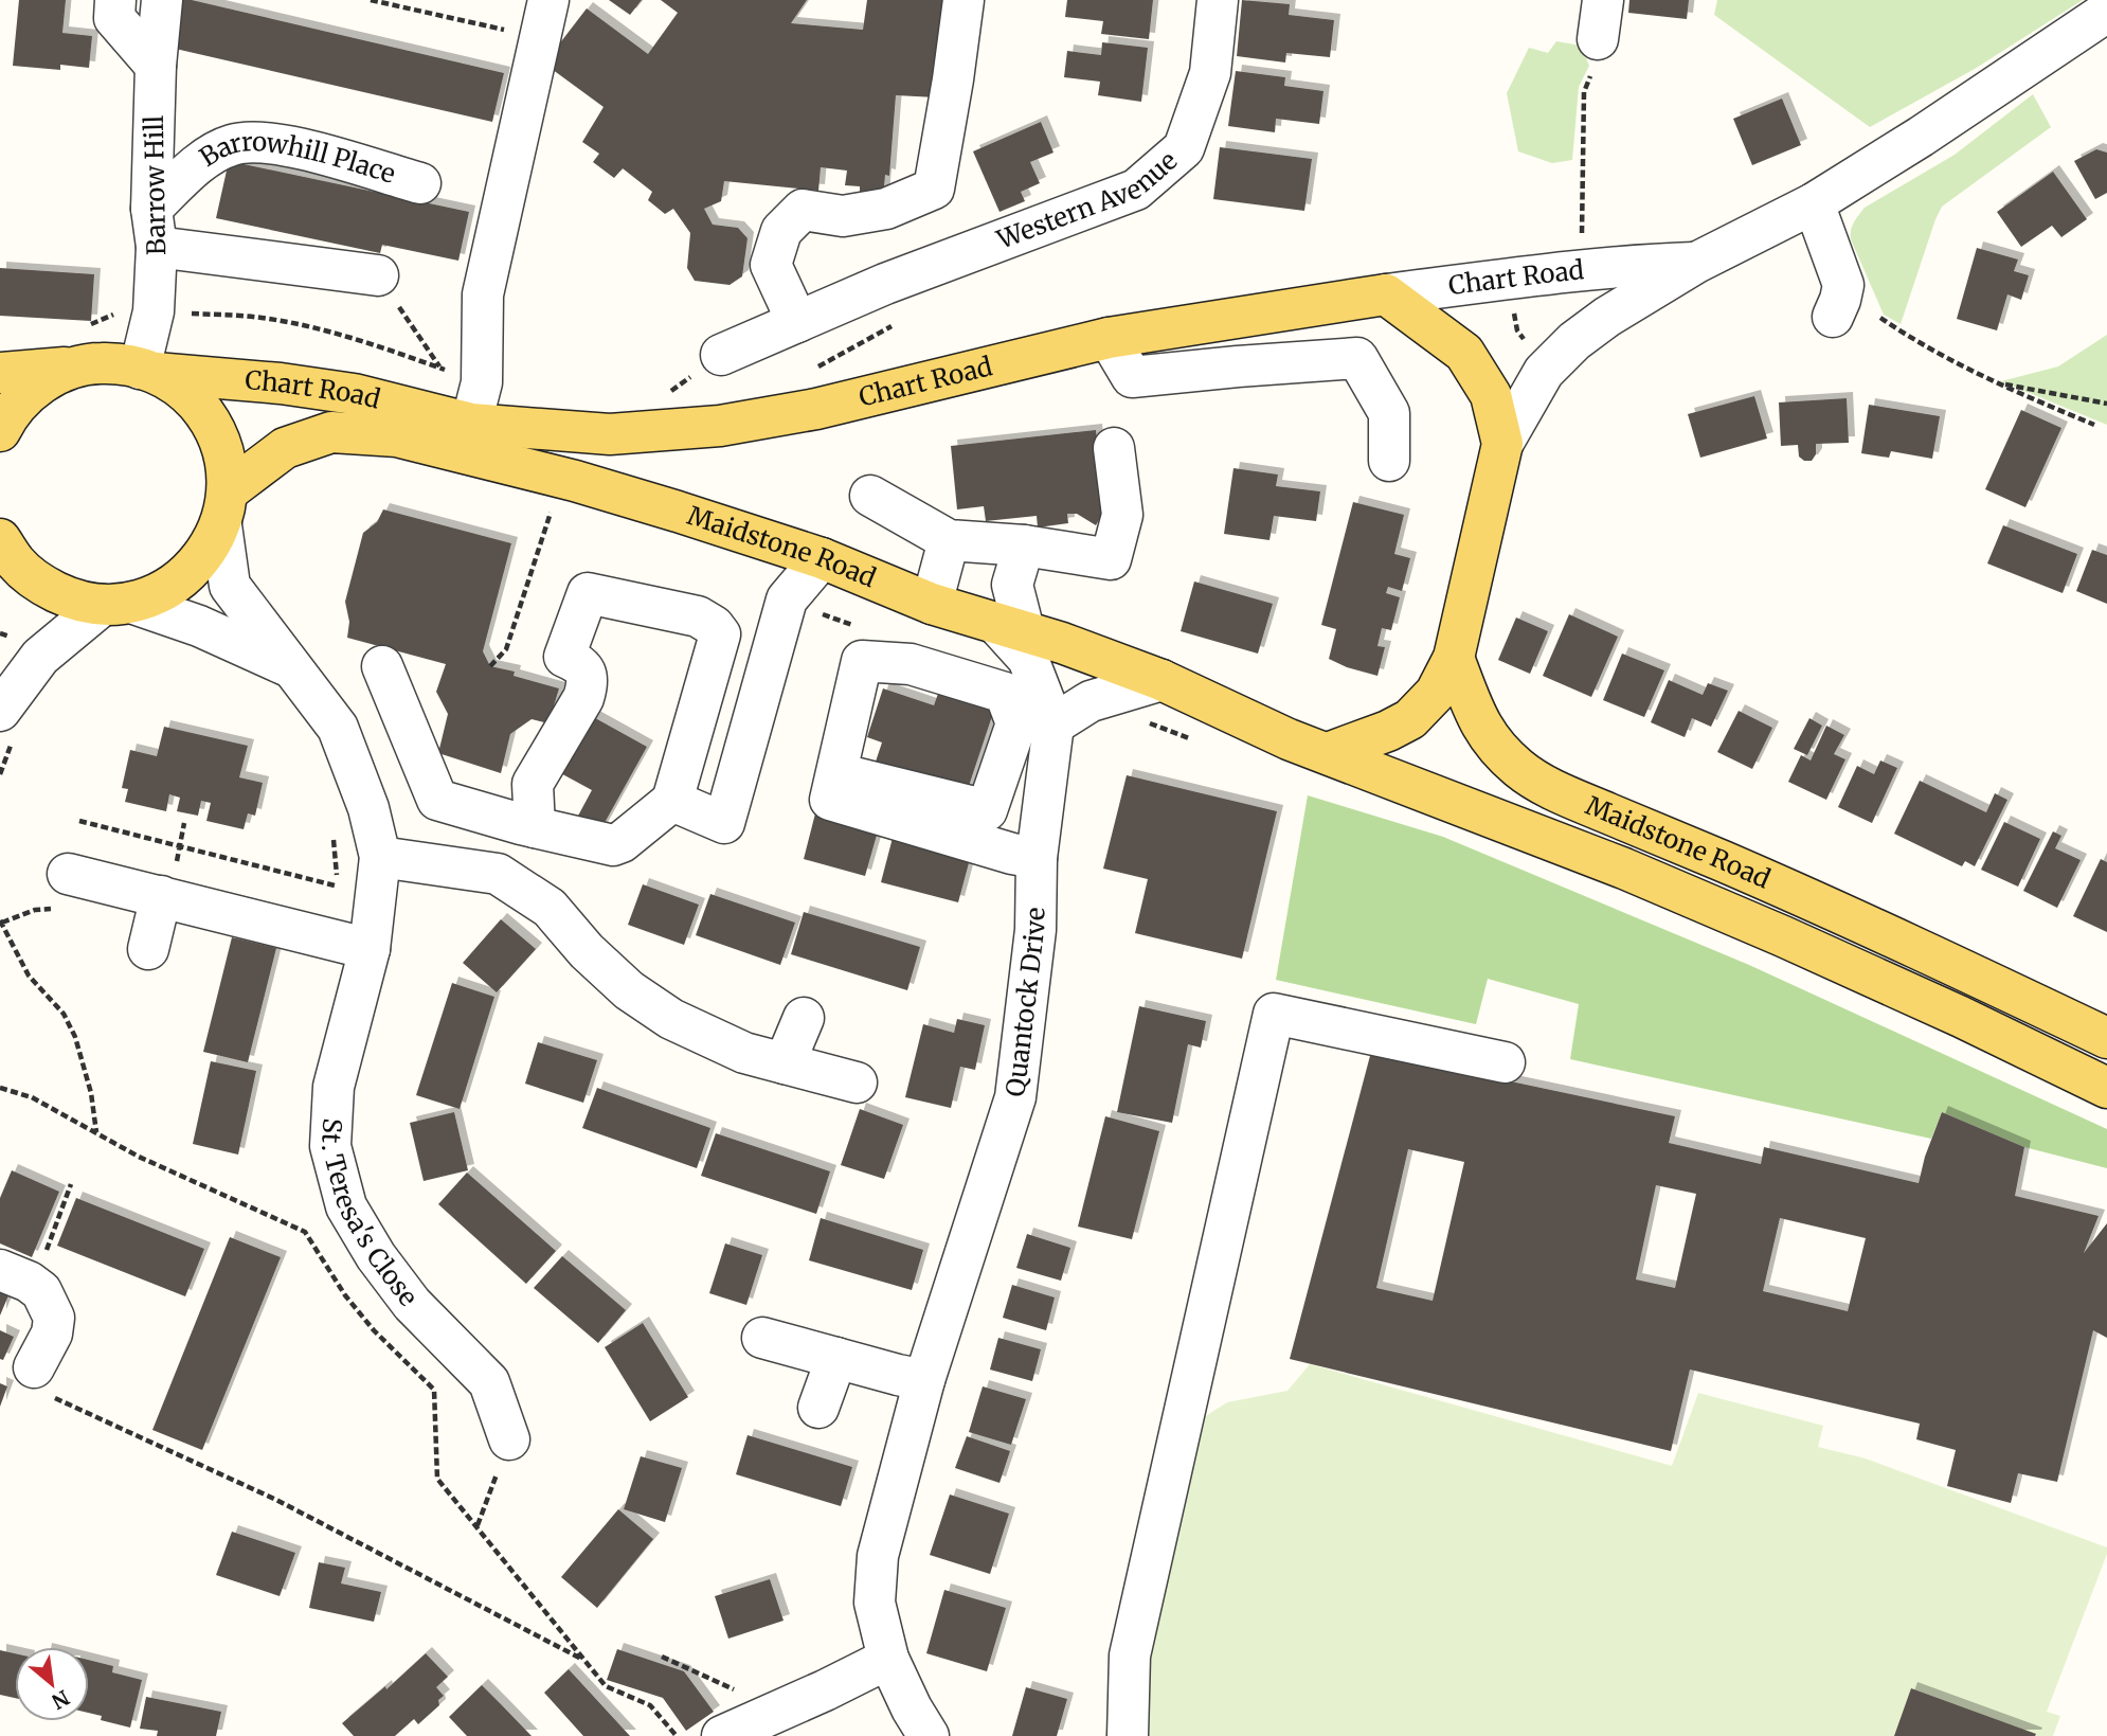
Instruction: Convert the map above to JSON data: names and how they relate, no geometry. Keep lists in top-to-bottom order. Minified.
{"streets":{"main road":["Chart Road","Maidstone Road"],"street":["Barrowhill Place","Barrow Hill","Western Avenue","Quantock Drive","St. Teresa's Close"]},"crossings":[["Barrowhill Place","Barrow Hill"],["Barrow Hill","Chart Road"],["Maidstone Road","Quantock Drive"],["Maidstone Road","St. Teresa's Close"]],"north":"bottom right"}
